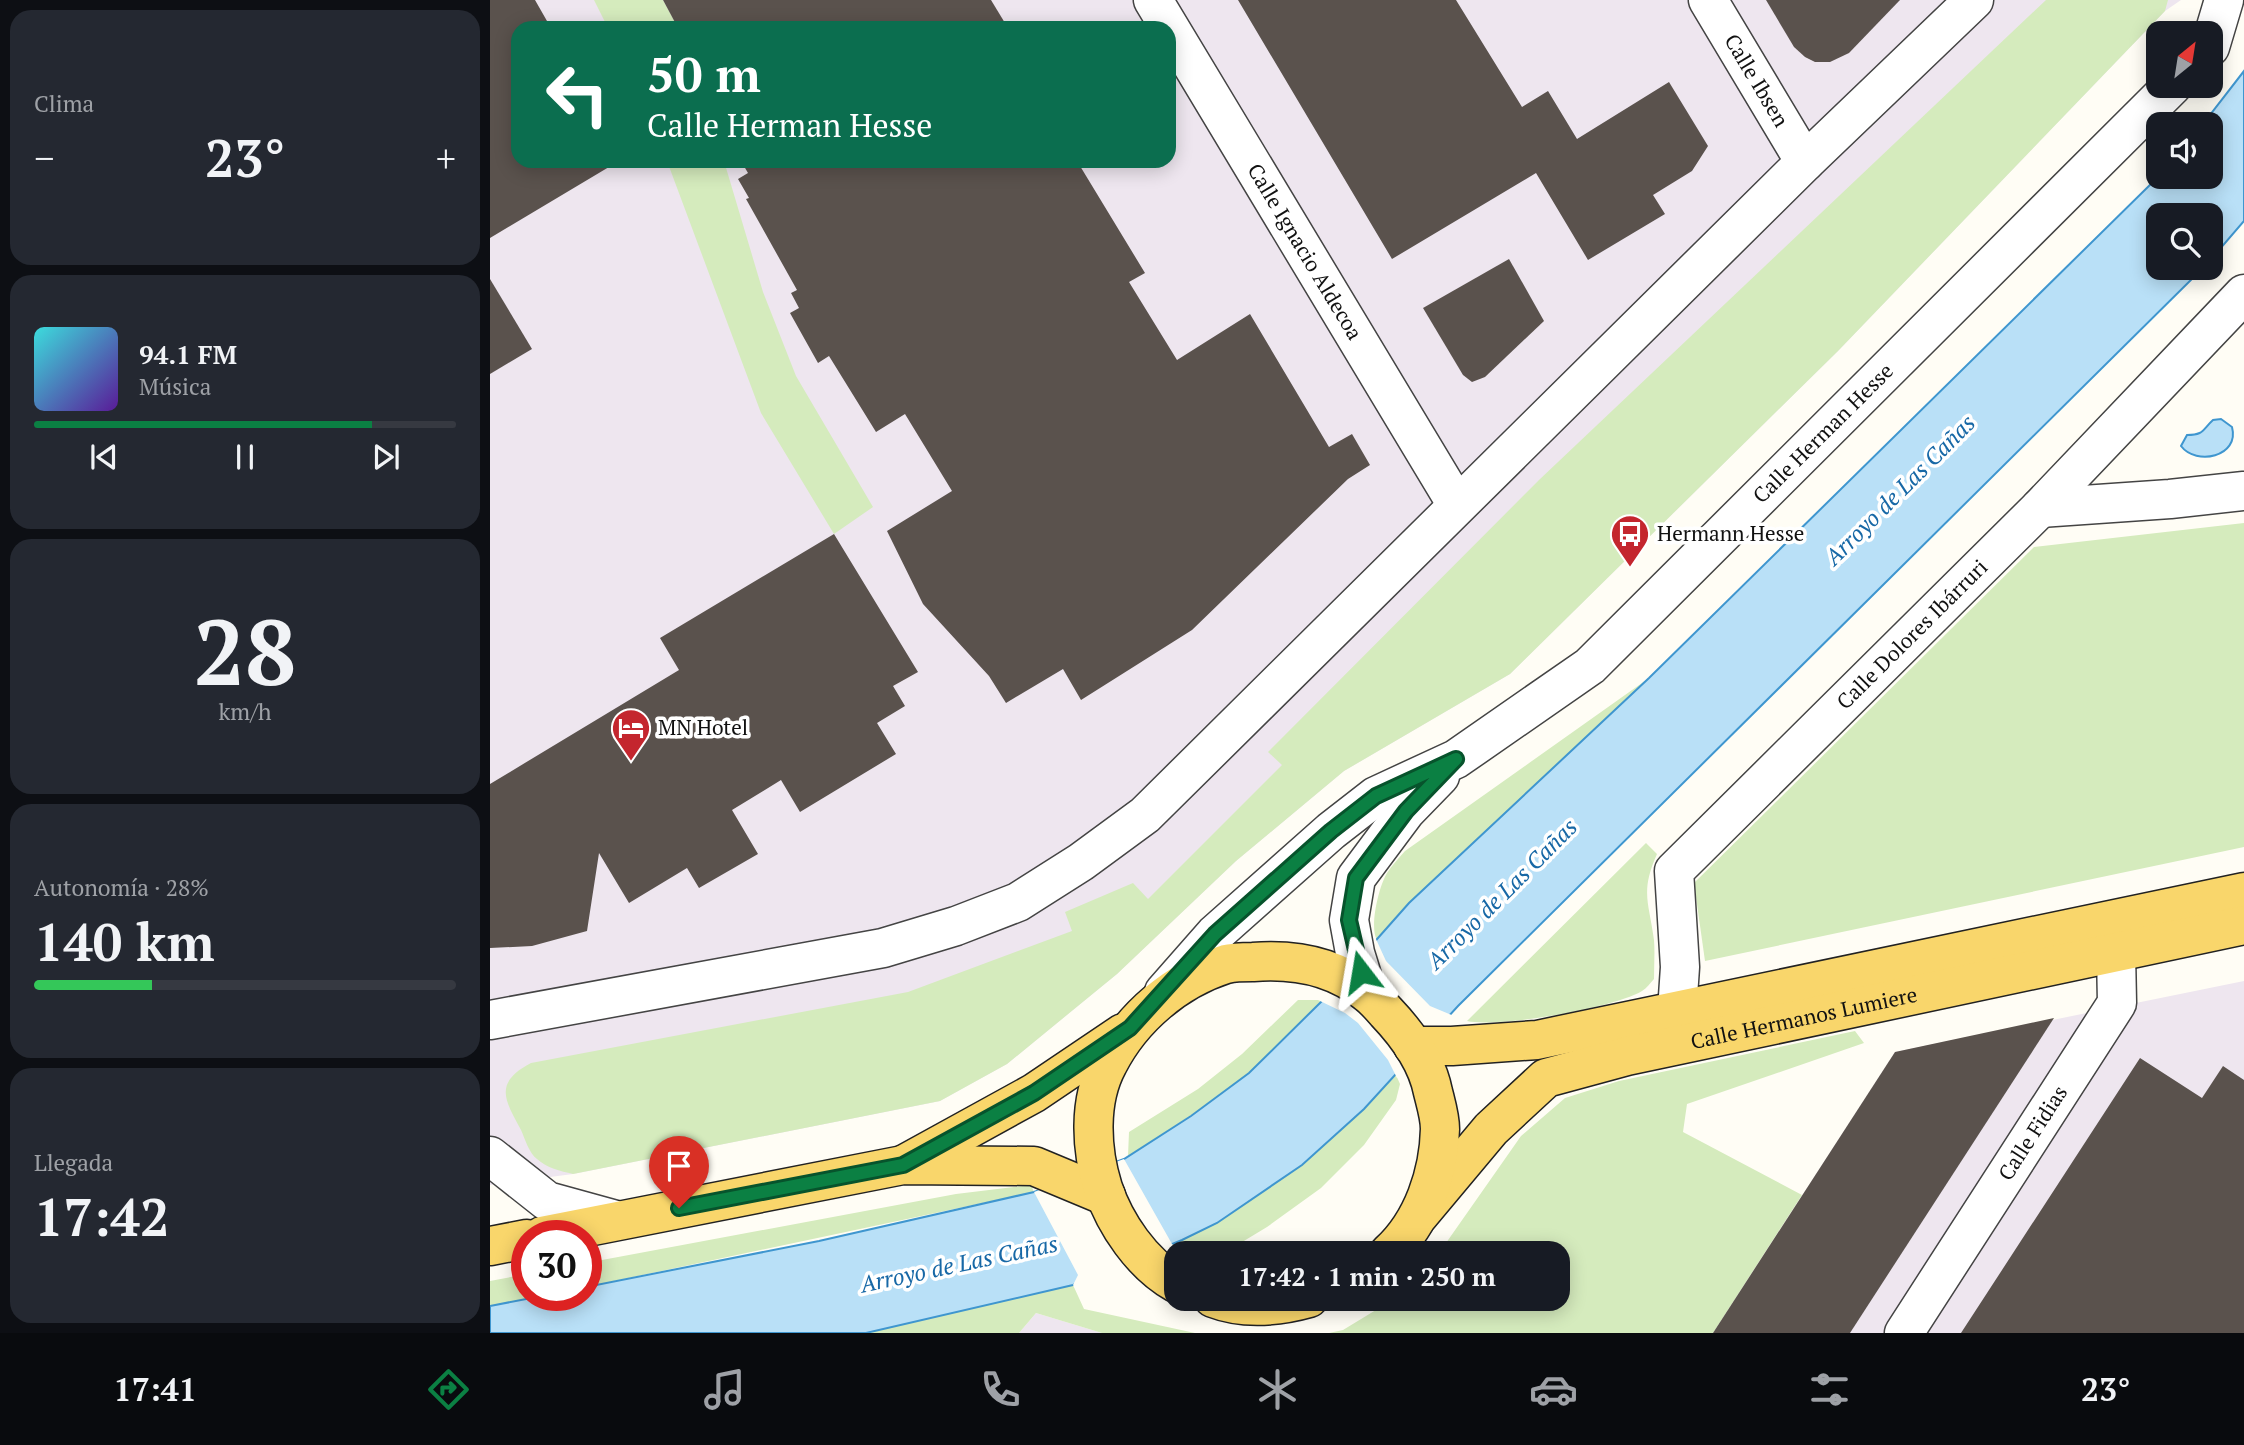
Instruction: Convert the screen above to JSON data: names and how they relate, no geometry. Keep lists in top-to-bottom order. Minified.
{"streets":{"main road":["Calle Herman Hesse","Calle Hermanos Lumiere"],"street":["Calle Ibsen","Calle Ignacio Aldecoa","Calle Dolores Ibárruri","Calle Fidias"]},"crossings":[["Calle Dolores Ibárruri","Calle Hermanos Lumiere"],["Calle Hermanos Lumiere","Calle Fidias"]],"water":["Arroyo de Las Cañas"],"places":{"bus stop":["Hermann Hesse"],"hotel":["MN Hotel"]},"north":"top right","page":{"tile":["Clima",["28","km/h"],["Autonomía · 28%","140 km"],["Llegada","17:42"]],"turn":["50 m","Calle Herman Hesse"],"heat":["−","23°","+"],"song":["94.1 FM","Música"],"limit":"30","trip":"17:42 · 1 min · 250 m","tabs":["17:41","23°"]}}
